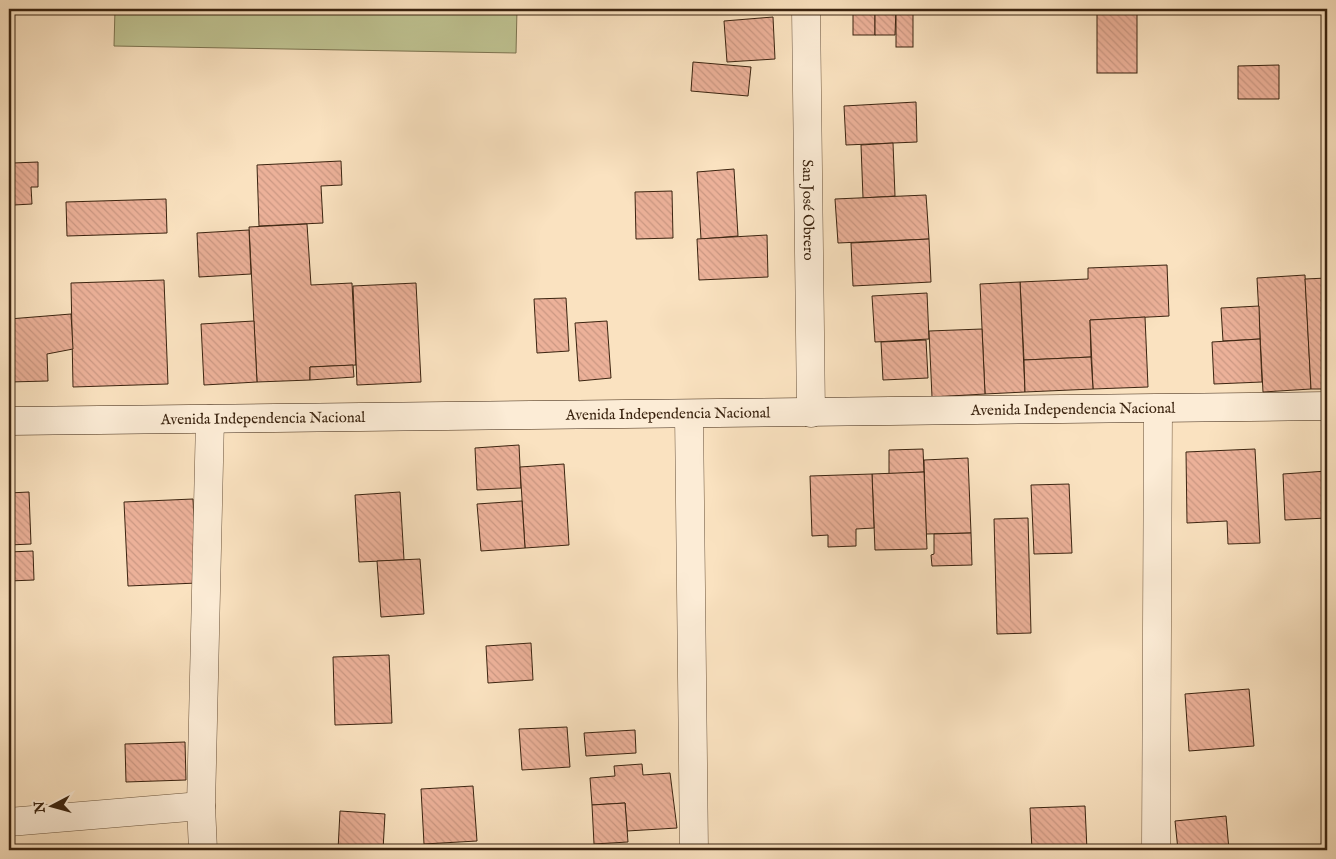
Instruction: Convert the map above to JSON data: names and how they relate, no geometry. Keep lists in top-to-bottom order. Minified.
{"streets":{"street":["San José Obrero","Avenida Independencia Nacional"]},"crossings":[["San José Obrero","Avenida Independencia Nacional"]],"north":"left"}
